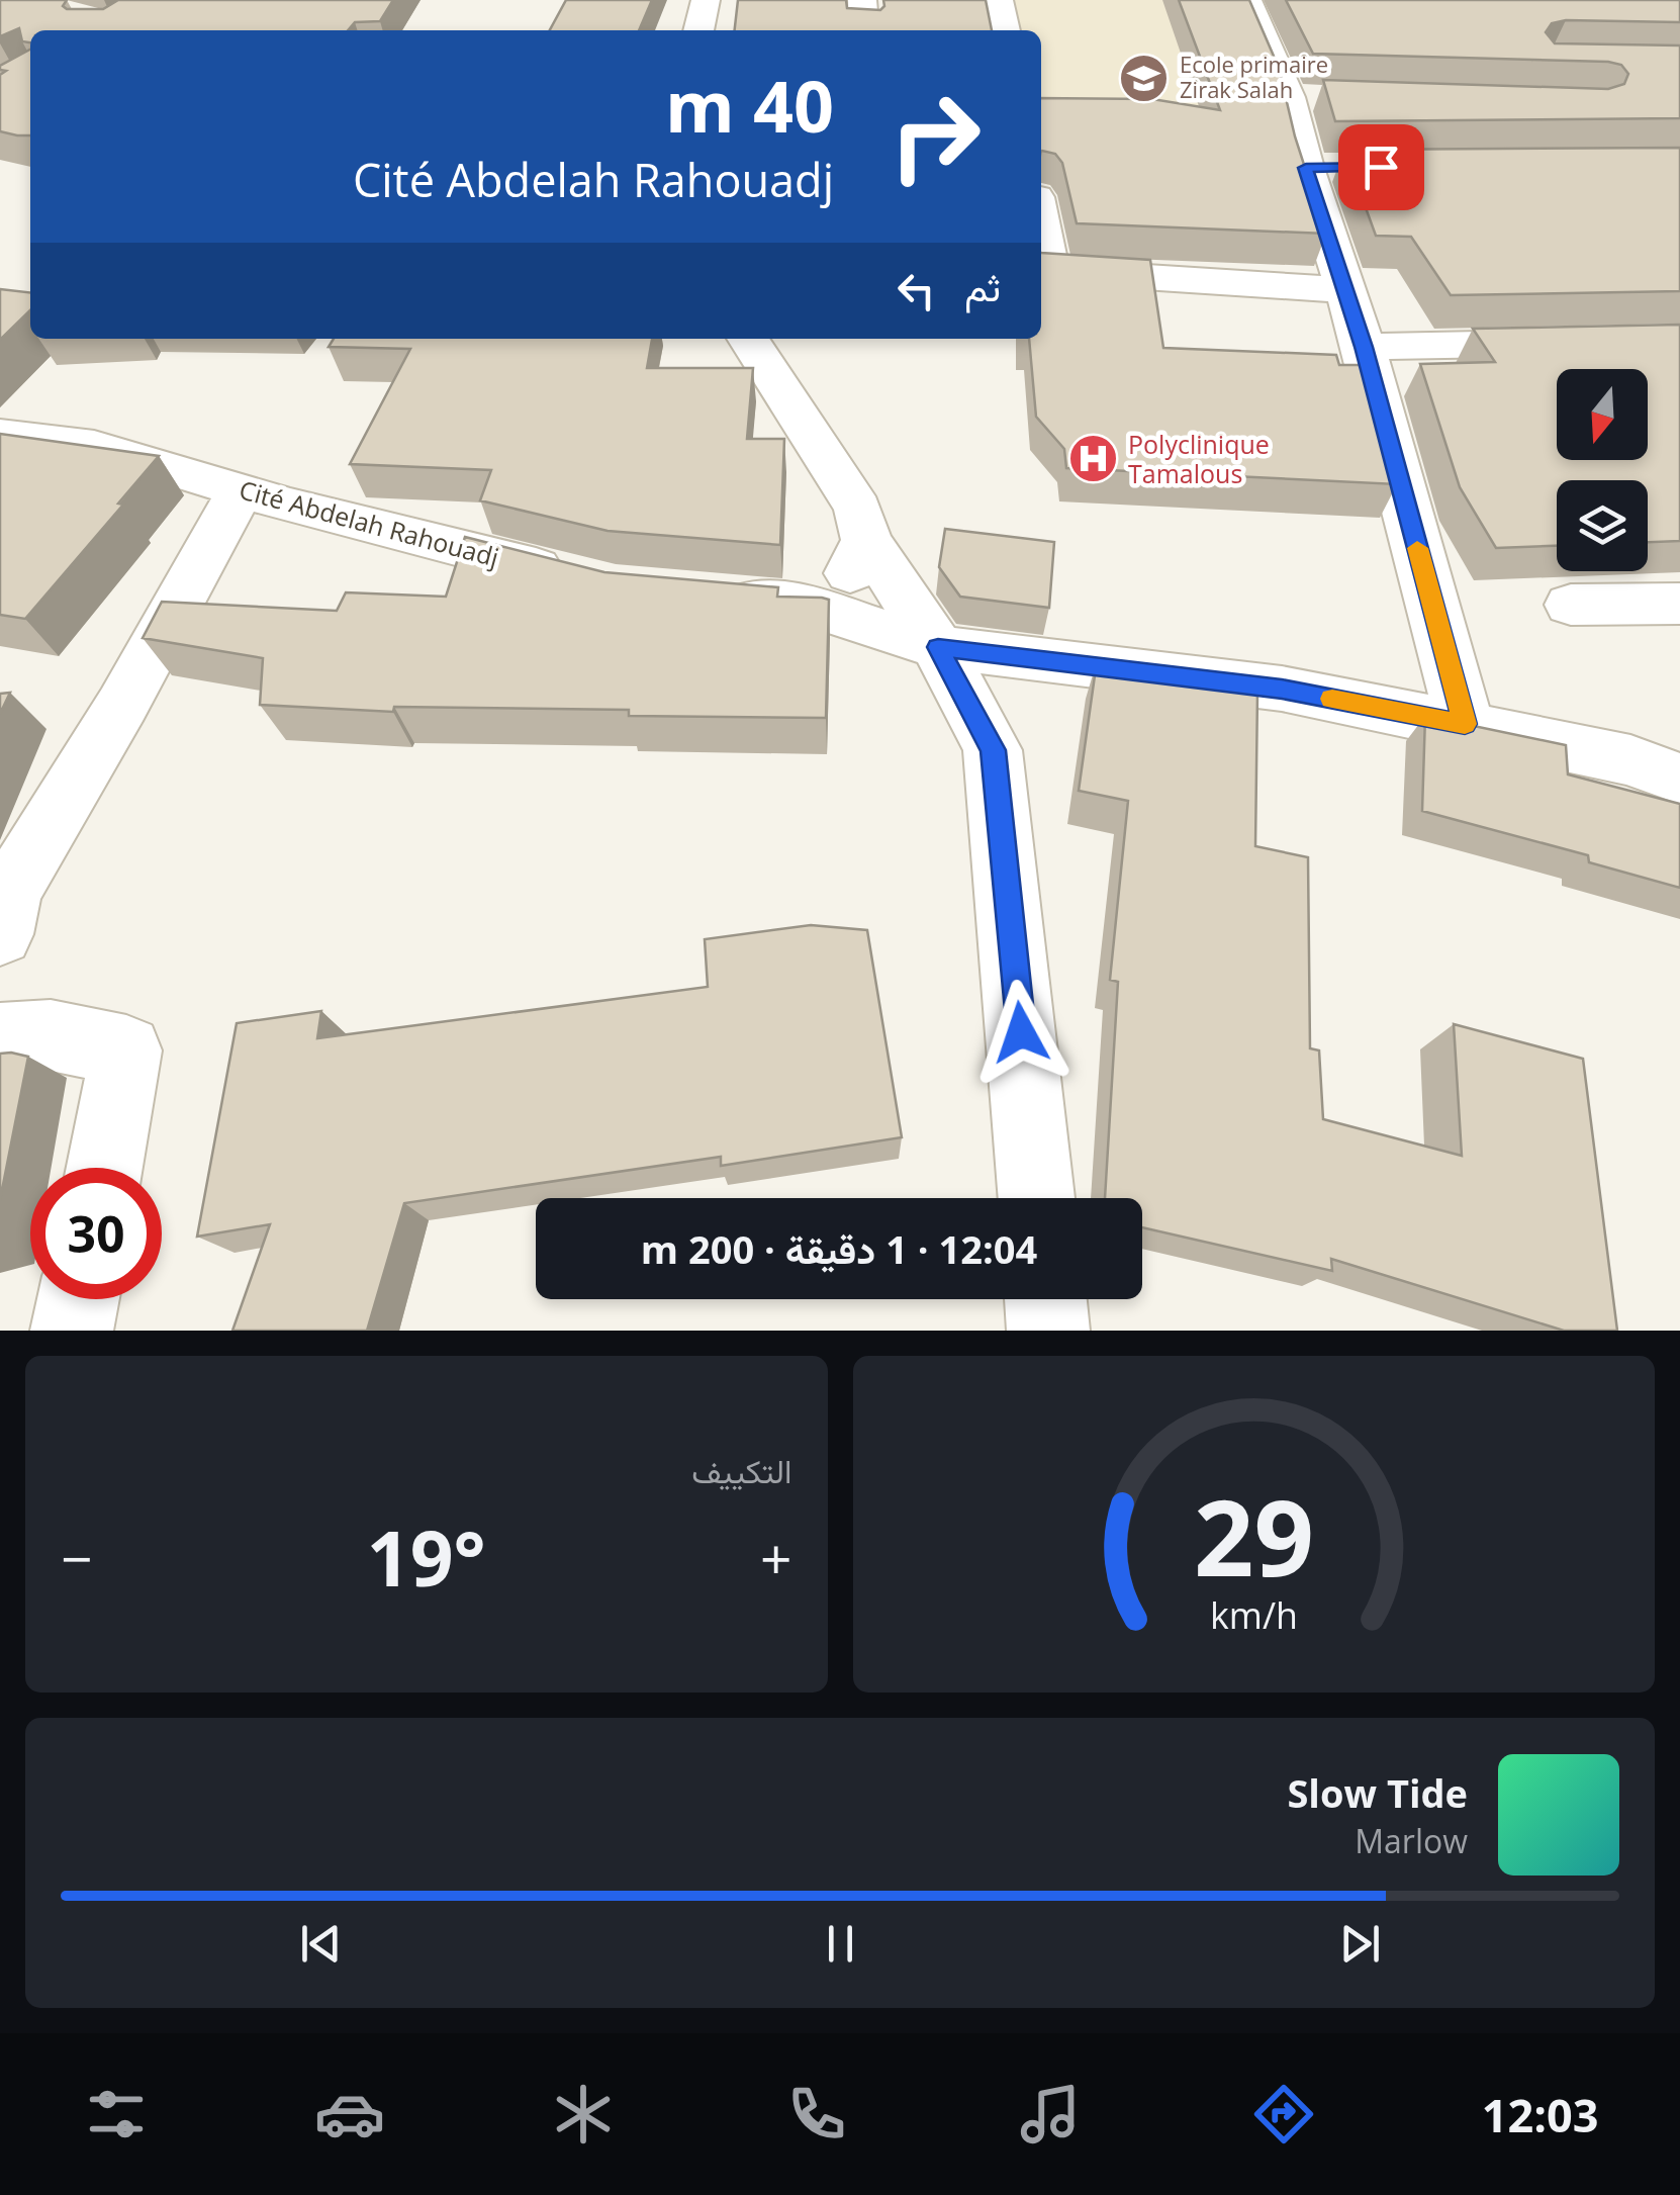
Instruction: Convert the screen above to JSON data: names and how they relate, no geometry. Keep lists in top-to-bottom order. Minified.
{"streets":{"street":["Cité Abdelah Rahouadj"]},"places":{"school or university":["Ecole primaire Zirak Salah"],"hospital":["Polyclinique Tamalous"]},"north":"bottom","page":{"turn":["40 m","Cité Abdelah Rahouadj"],"then":"ثم","limit":"30","trip":"12:04 · 1 دقيقة · 200 m","tile":"التكييف","heat":["−","19°","+"],"song":["Slow Tide","Marlow"],"tabs":"12:03","gauge":["29","km/h"]}}
